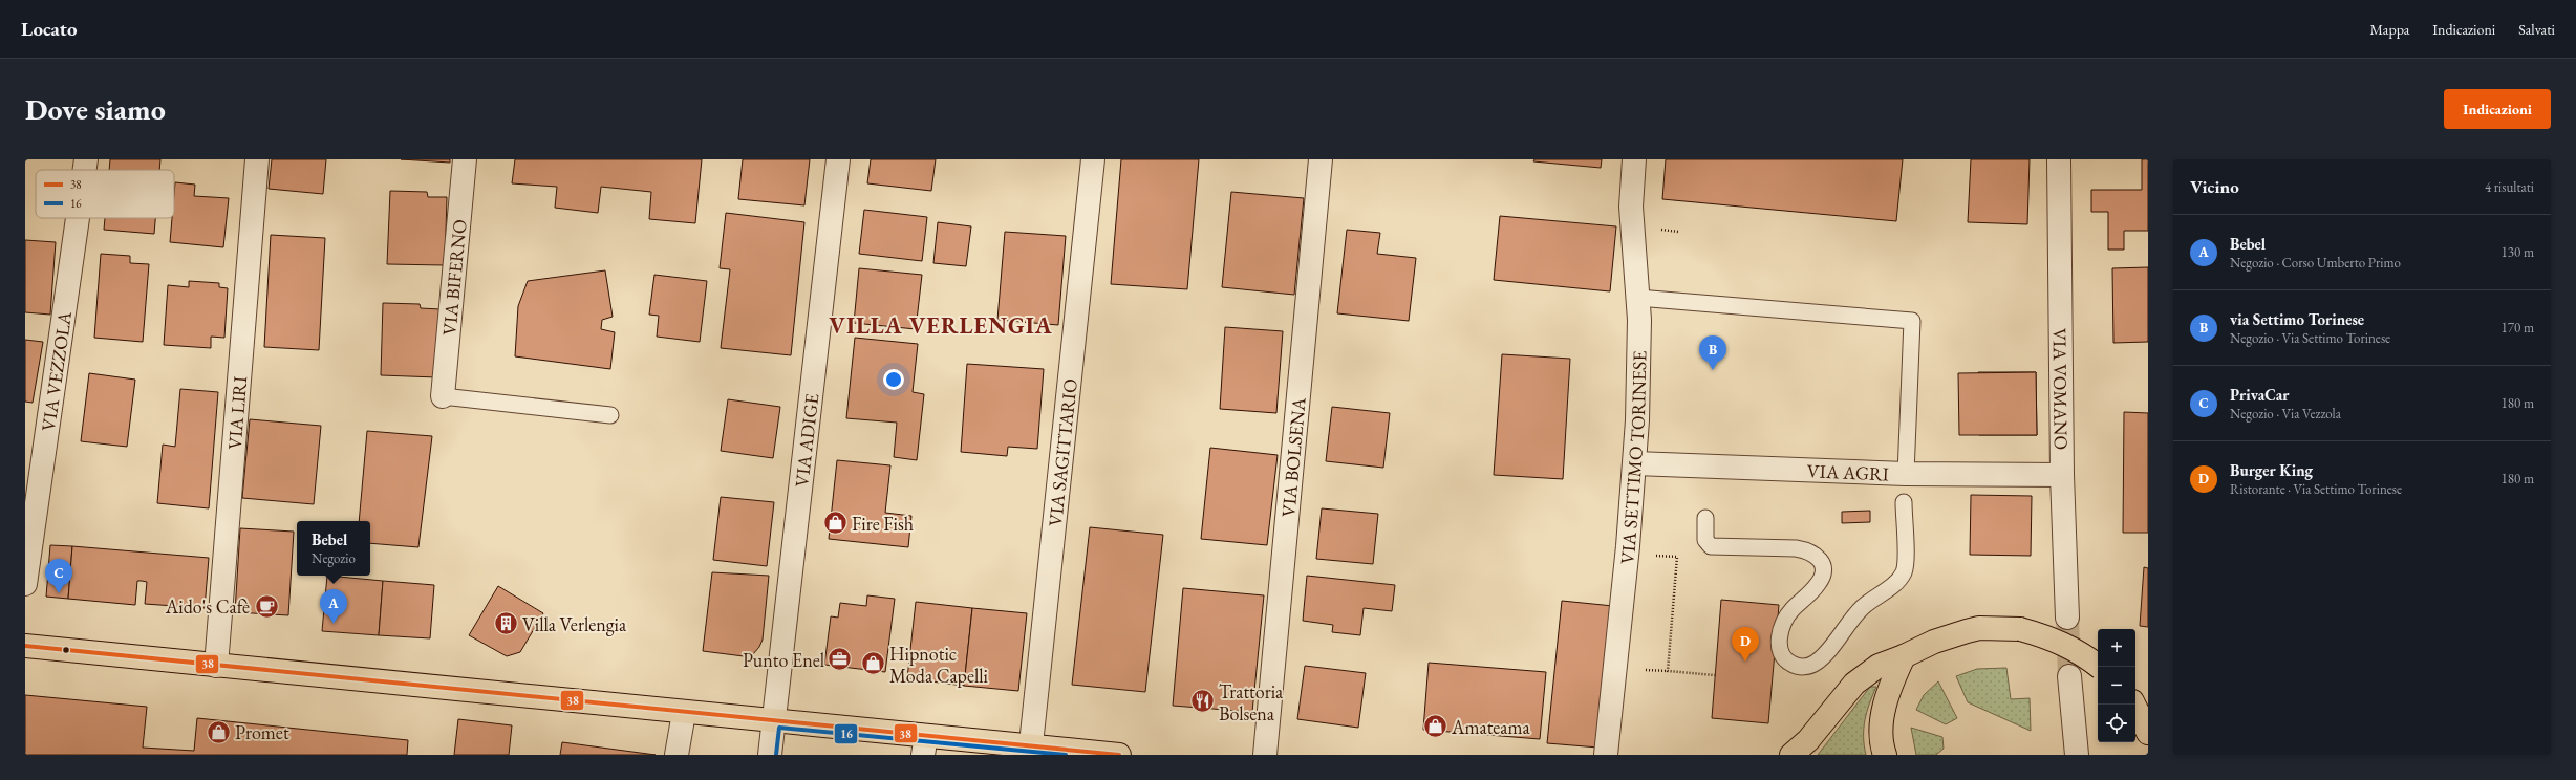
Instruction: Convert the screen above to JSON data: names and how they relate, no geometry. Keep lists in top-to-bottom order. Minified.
{"streets":{"street":["VIA BIFERNO","VIA VEZZOLA","VIA VOMANO","VIA LIRI","VIA ADIGE","VIA SAGITTARIO","VIA BOLSENA","VIA SETTIMO TORINESE","VIA AGRI"]},"crossings":[["VIA VOMANO","VIA AGRI"],["VIA SETTIMO TORINESE","VIA AGRI"]],"districts":["VILLA VERLENGIA"],"places":{"shop":["Fire Fish","Hipnotic Moda Capelli","Amateama","Promet"],"cafe":["Aido's Cafè"],"building":["Villa Verlengia"],"office":["Punto Enel"],"restaurant":["Trattoria Bolsena"]},"lines":["transit line 38","transit line 16"],"legend":["38","16"],"page":{"header":"Locato","nav":["Mappa","Indicazioni","Salvati"],"buttons":"Indicazioni","title":"Dove siamo","heading":["Vicino","4 risultati"],"list":[{"mark":"A","name":"Bebel","note":"Negozio · Corso Umberto Primo","value":"130 m"},{"mark":"B","name":"via Settimo Torinese","note":"Negozio · Via Settimo Torinese","value":"170 m"},{"mark":"C","name":"PrivaCar","note":"Negozio · Via Vezzola","value":"180 m"},{"mark":"D","name":"Burger King","note":"Ristorante · Via Settimo Torinese","value":"180 m"}],"pins":["B","C","A","D"],"popup":["Bebel","Negozio"],"map_buttons":["+","−"]}}
